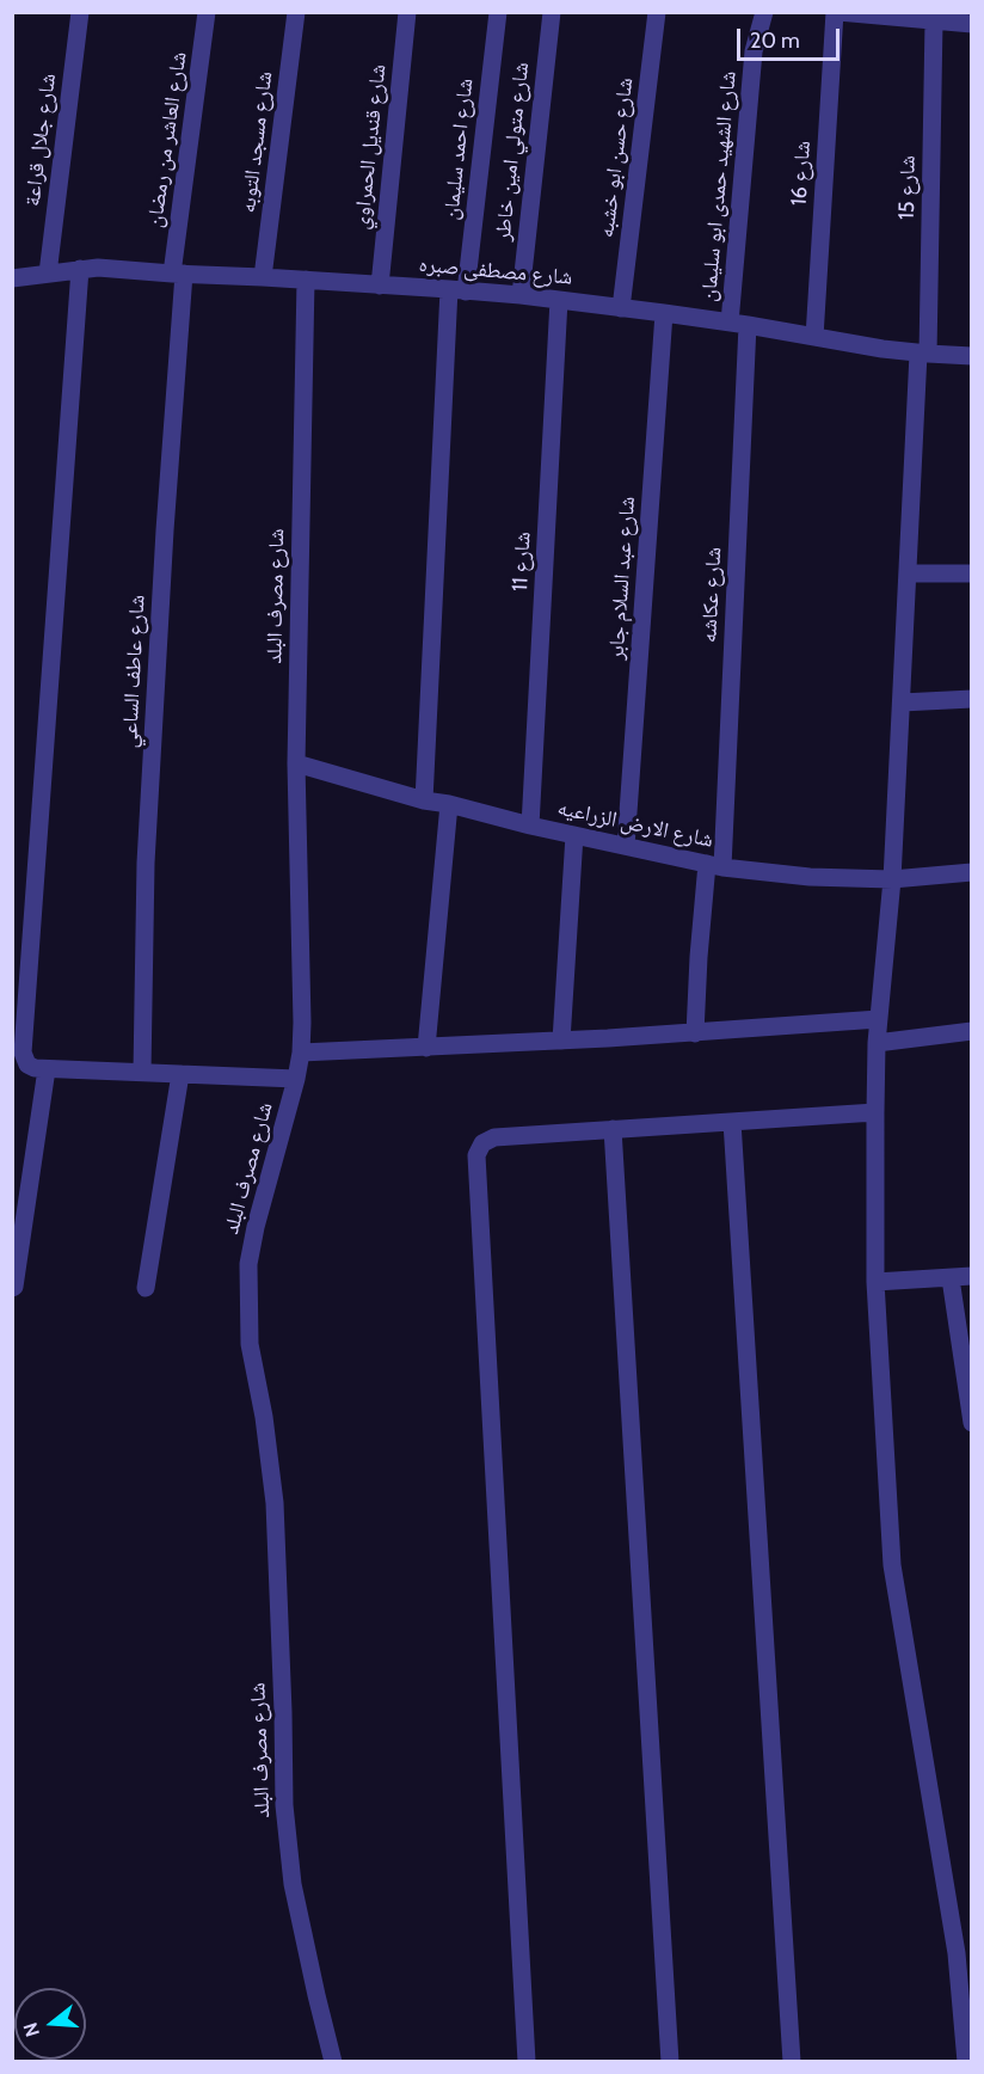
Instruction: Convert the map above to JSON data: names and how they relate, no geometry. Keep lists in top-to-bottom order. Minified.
{"streets":{"street":["شارع جلال قراعة","شارع العاشر من رمضان","شارع مسجد التوبه","شارع قنديل الحمراوي","شارع احمد سليمان","شارع متولي امين خاطر","شارع حسن ابو خشبه","شارع 16","شارع الشهيد حمدى ابو سليمان","شارع 15","شارع مصطفى صبره","شارع 11","شارع عبد السلام جابر","شارع عكاشه","شارع مصرف البلد","شارع عاطف الساعي","شارع الارض الزراعيه"]},"crossings":[["شارع جلال قراعة","شارع مصطفى صبره"],["شارع العاشر من رمضان","شارع مصطفى صبره"],["شارع العاشر من رمضان","شارع عاطف الساعي"],["شارع مسجد التوبه","شارع مصطفى صبره"],["شارع قنديل الحمراوي","شارع مصطفى صبره"],["شارع احمد سليمان","شارع مصطفى صبره"],["شارع احمد سليمان","شارع الارض الزراعيه"],["شارع متولي امين خاطر","شارع مصطفى صبره"],["شارع حسن ابو خشبه","شارع مصطفى صبره"],["شارع 16","شارع مصطفى صبره"],["شارع الشهيد حمدى ابو سليمان","شارع مصطفى صبره"],["شارع الشهيد حمدى ابو سليمان","شارع عكاشه"],["شارع 15","شارع مصطفى صبره"],["شارع 15","شارع الارض الزراعيه"],["شارع مصطفى صبره","شارع 11"],["شارع مصطفى صبره","شارع عبد السلام جابر"],["شارع مصطفى صبره","شارع عكاشه"],["شارع مصطفى صبره","شارع مصرف البلد"],["شارع مصطفى صبره","شارع عاطف الساعي"],["شارع 11","شارع الارض الزراعيه"],["شارع عبد السلام جابر","شارع الارض الزراعيه"],["شارع عكاشه","شارع الارض الزراعيه"],["شارع مصرف البلد","شارع الارض الزراعيه"]],"scale_bar":"20 m","north":"left"}
